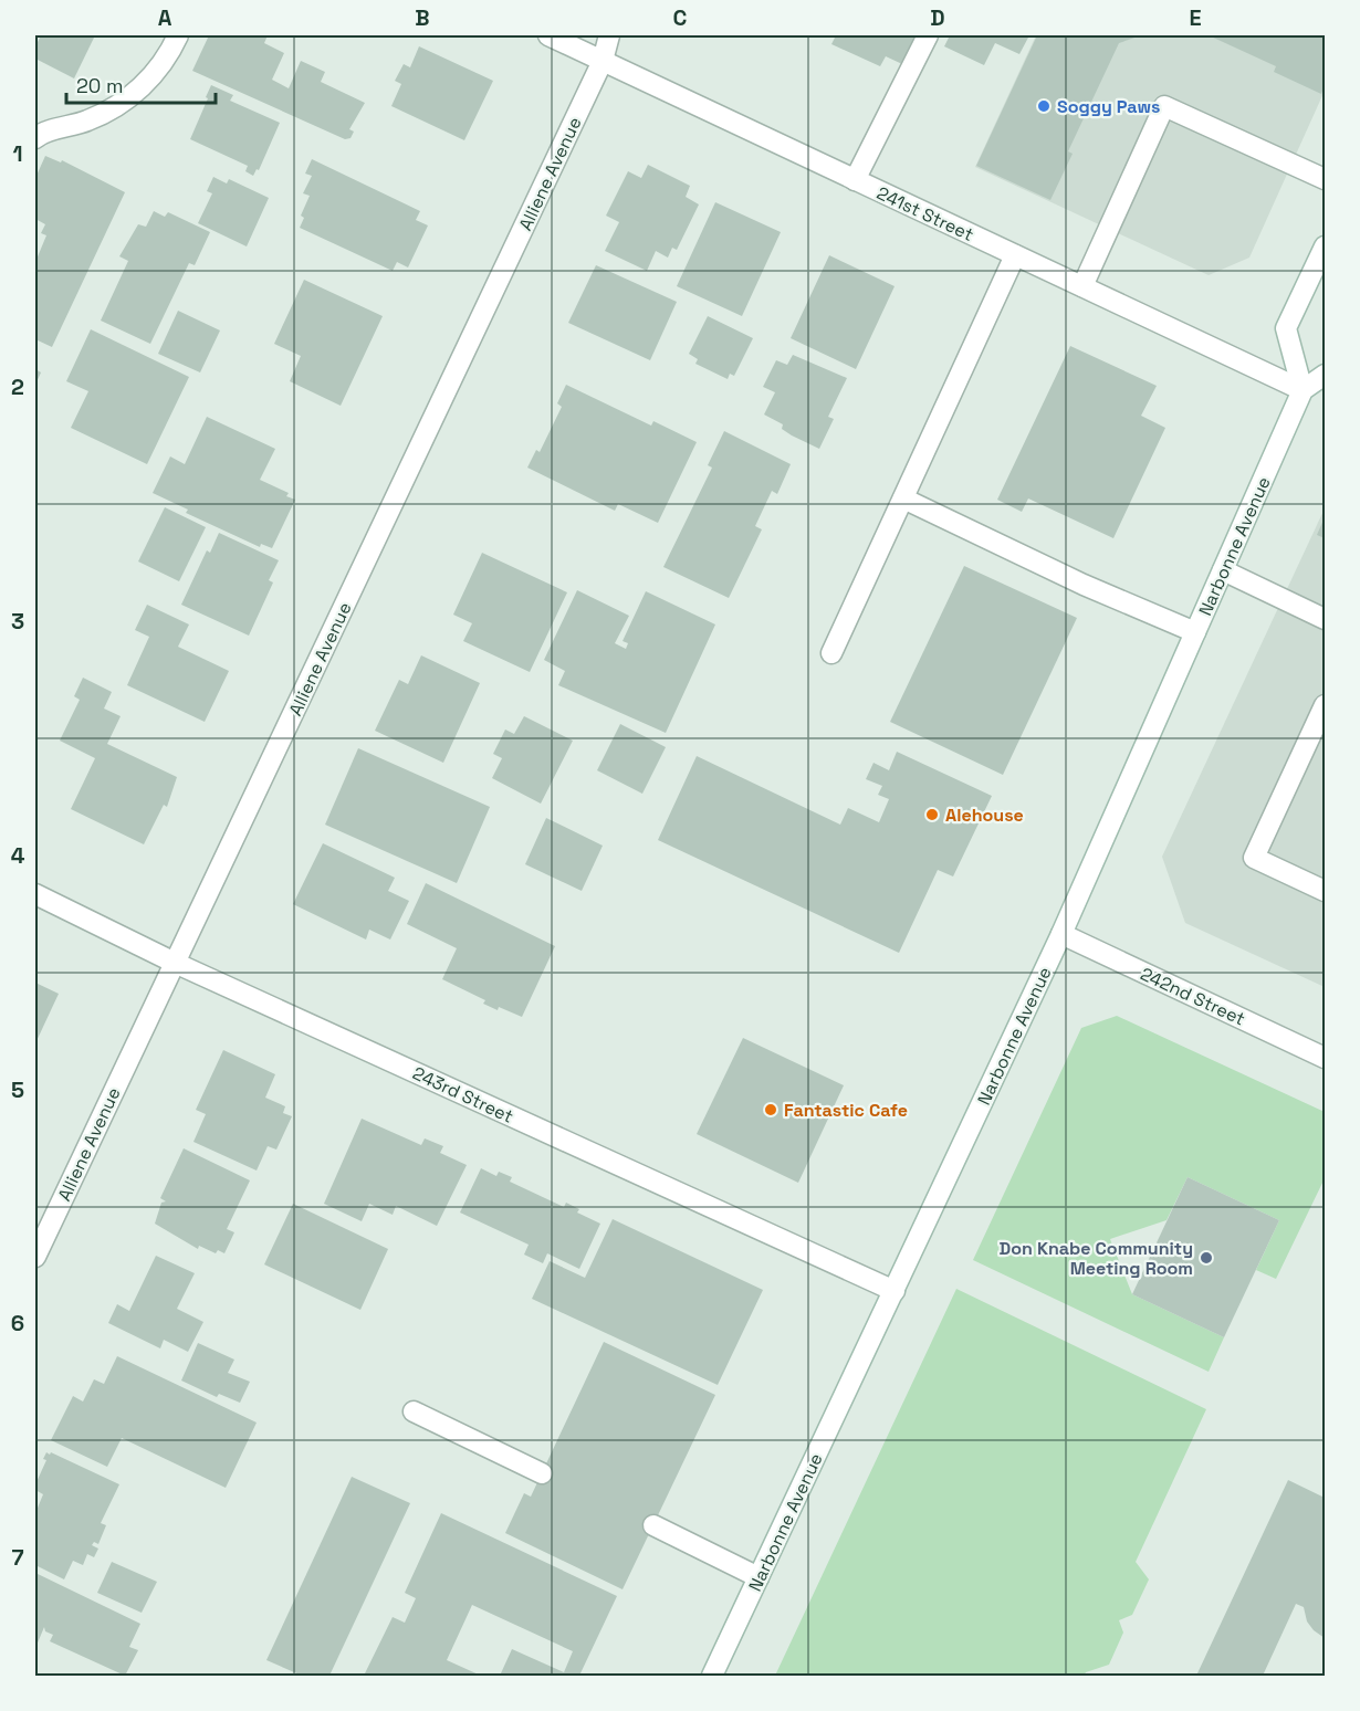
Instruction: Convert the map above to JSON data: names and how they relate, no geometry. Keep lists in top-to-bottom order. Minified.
{"streets":{"street":["Alliene Avenue","241st Street","Narbonne Avenue","242nd Street","243rd Street"]},"crossings":[["Alliene Avenue","241st Street"],["Alliene Avenue","243rd Street"],["241st Street","Narbonne Avenue"],["Narbonne Avenue","242nd Street"],["Narbonne Avenue","243rd Street"]],"places":["Soggy Paws","Alehouse","Fantastic Cafe","Don Knabe Community Meeting Room"],"scale_bar":"20 m","grid":{"columns":["A","B","C","D","E"],"rows":["1","2","3","4","5","6","7"]}}
